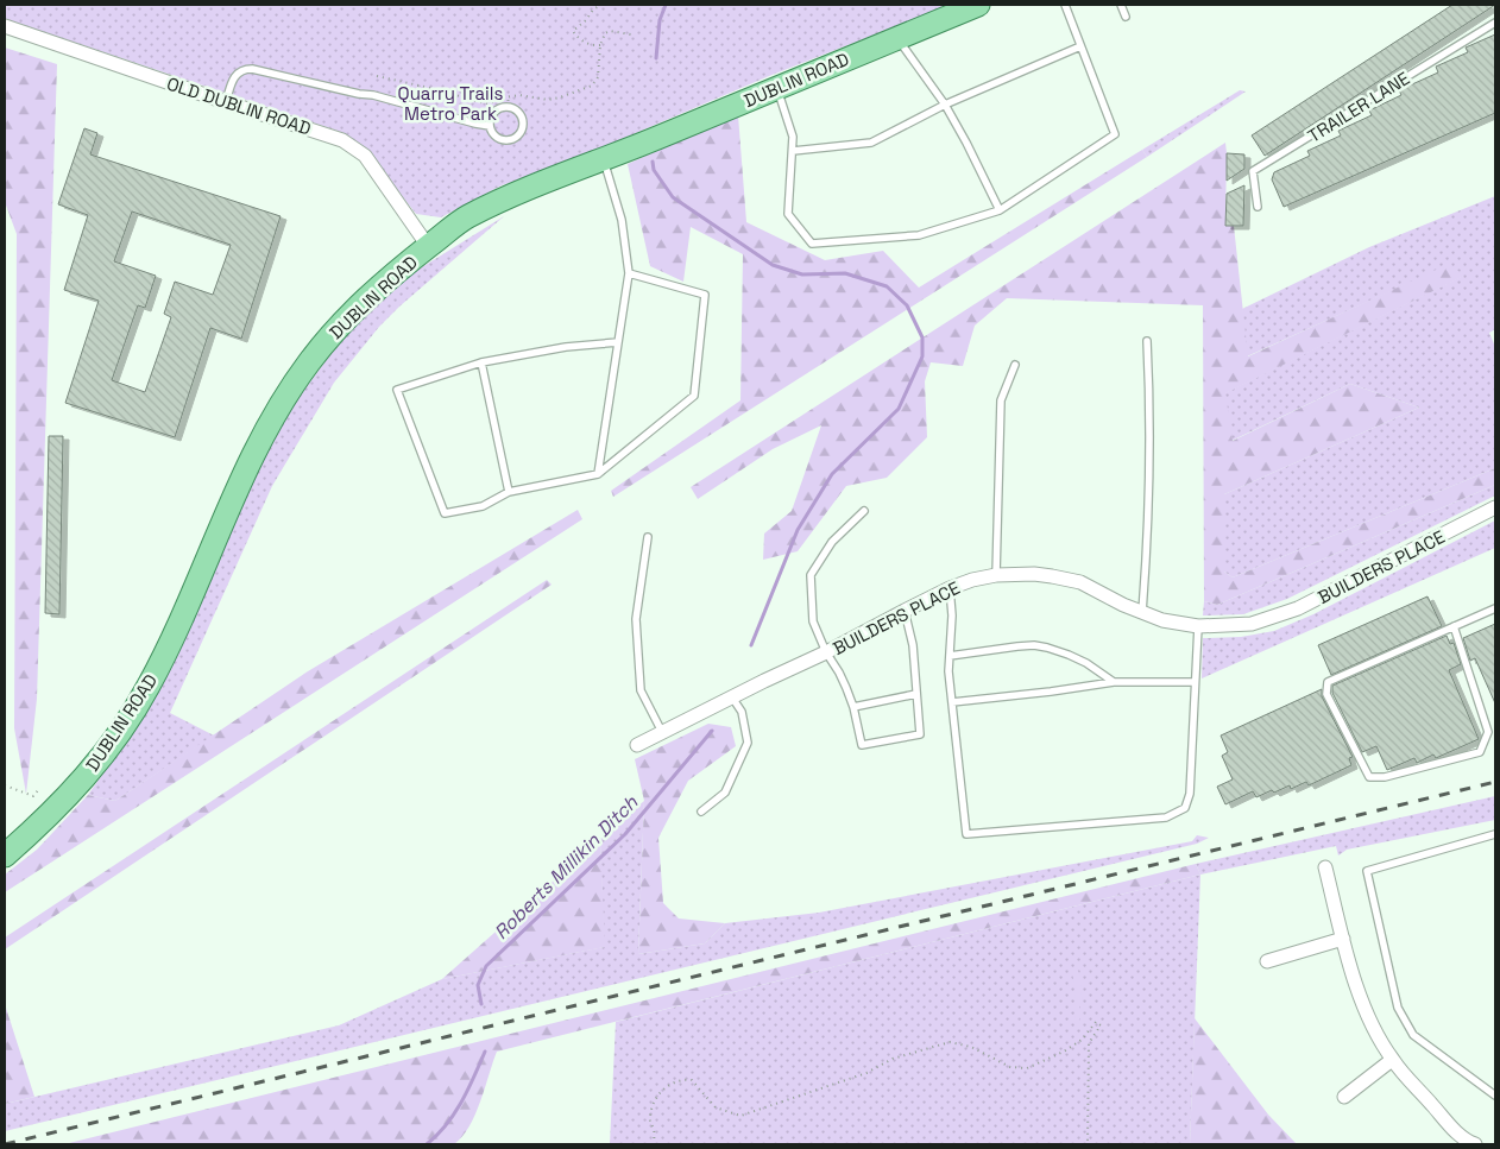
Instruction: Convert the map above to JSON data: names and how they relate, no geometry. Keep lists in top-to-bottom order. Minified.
{"streets":{"main road":["DUBLIN ROAD"],"street":["OLD DUBLIN ROAD","BUILDERS PLACE"],"lane":["TRAILER LANE"]},"crossings":[["DUBLIN ROAD","OLD DUBLIN ROAD"]],"water":["Roberts Millikin Ditch"],"parks":["Quarry Trails Metro Park"]}
